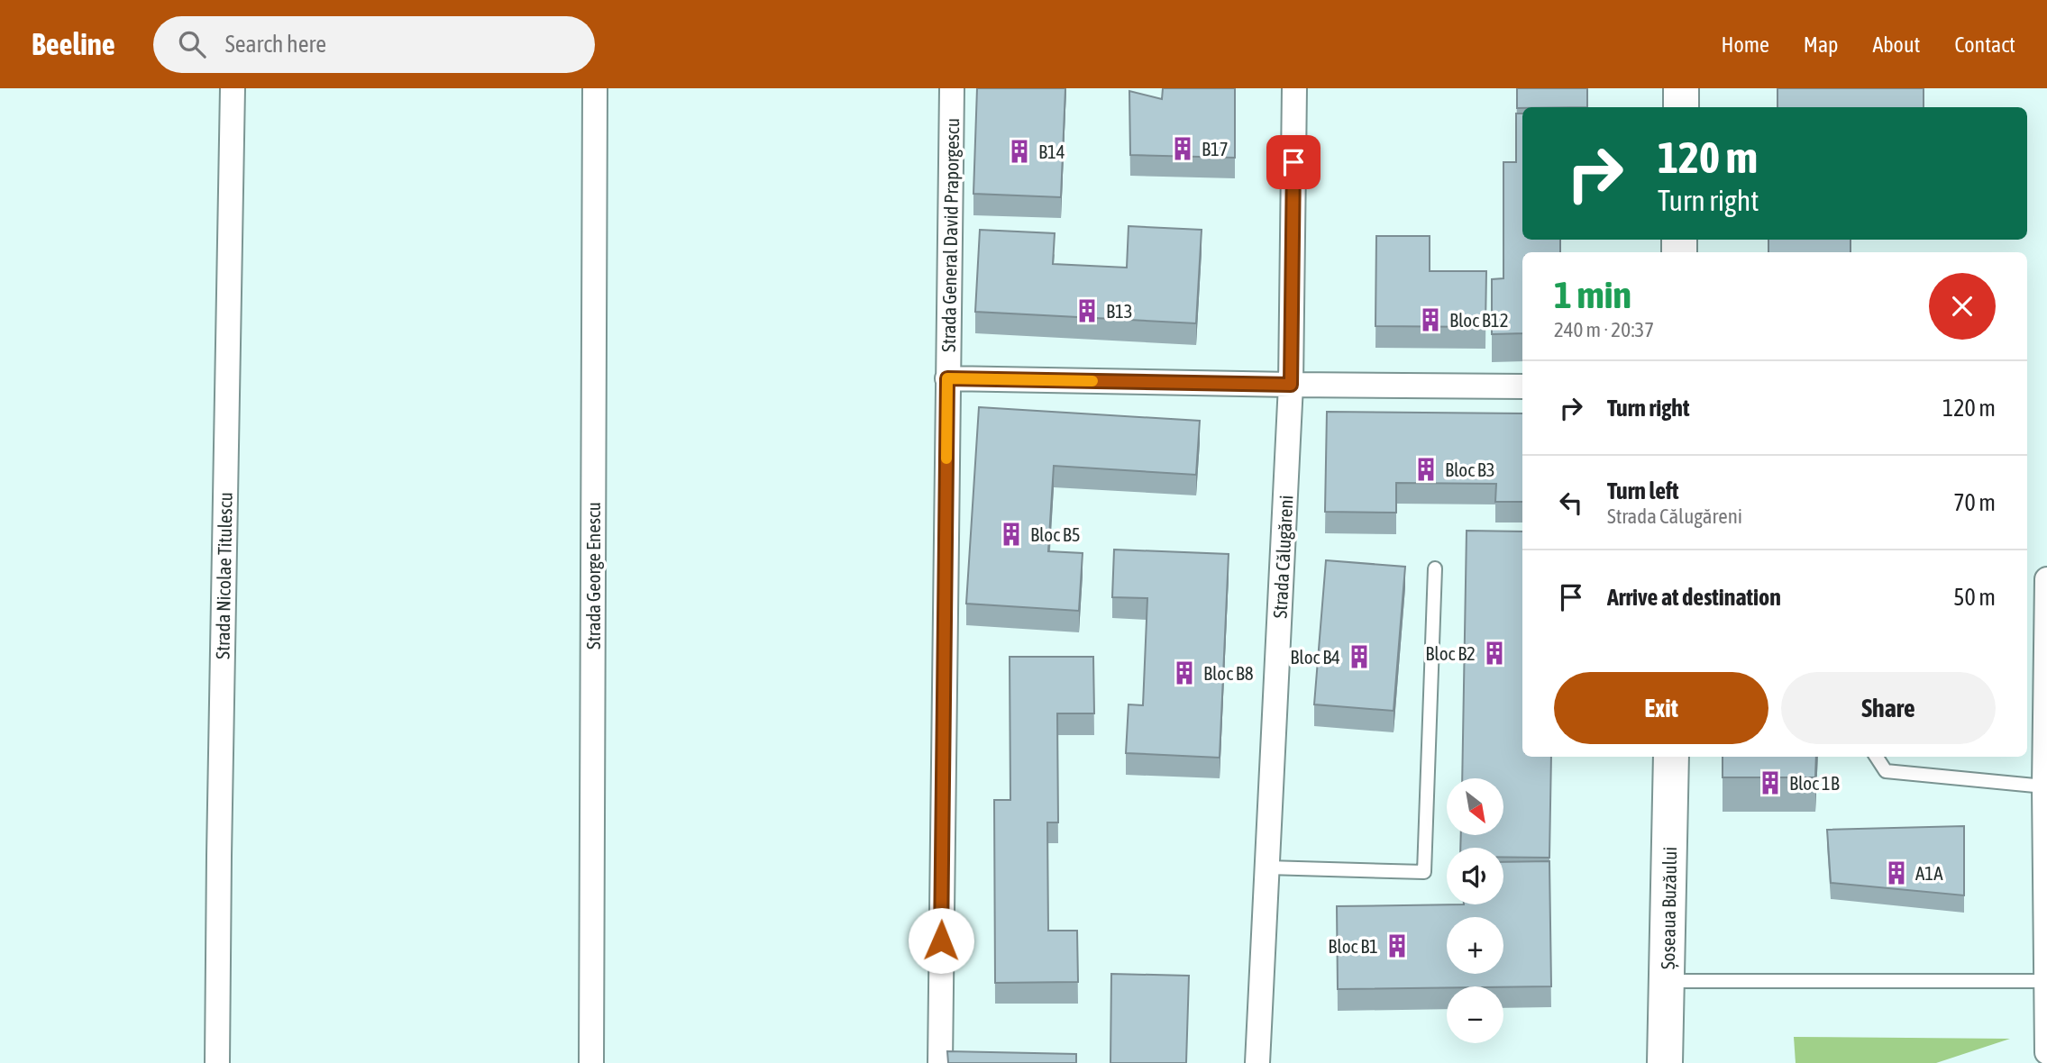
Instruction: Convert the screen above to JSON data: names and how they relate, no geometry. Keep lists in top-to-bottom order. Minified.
{"streets":{"main road":["Șoseaua Buzăului"],"street":["Strada General David Praporgescu","Strada Călugăreni","Strada Nicolae Titulescu","Strada George Enescu"]},"places":{"building":["B17","B14","B13","Bloc B12","Bloc B3","Bloc B5","Bloc B2","Bloc B4","Bloc B8","Bloc 1B","A1A","Bloc B1"]},"north":"bottom right","page":{"header":"Beeline","search":"Search here","nav":["Home","Map","About","Contact"],"turn":["120 m","Turn right"],"heading":["1 min","240 m · 20:37"],"list":[{"name":"Turn right","value":"120 m"},{"name":"Turn left","note":"Strada Călugăreni","value":"70 m"},{"name":"Arrive at destination","value":"50 m"}],"buttons":["Exit","Share"],"map_buttons":["+","−"]}}
